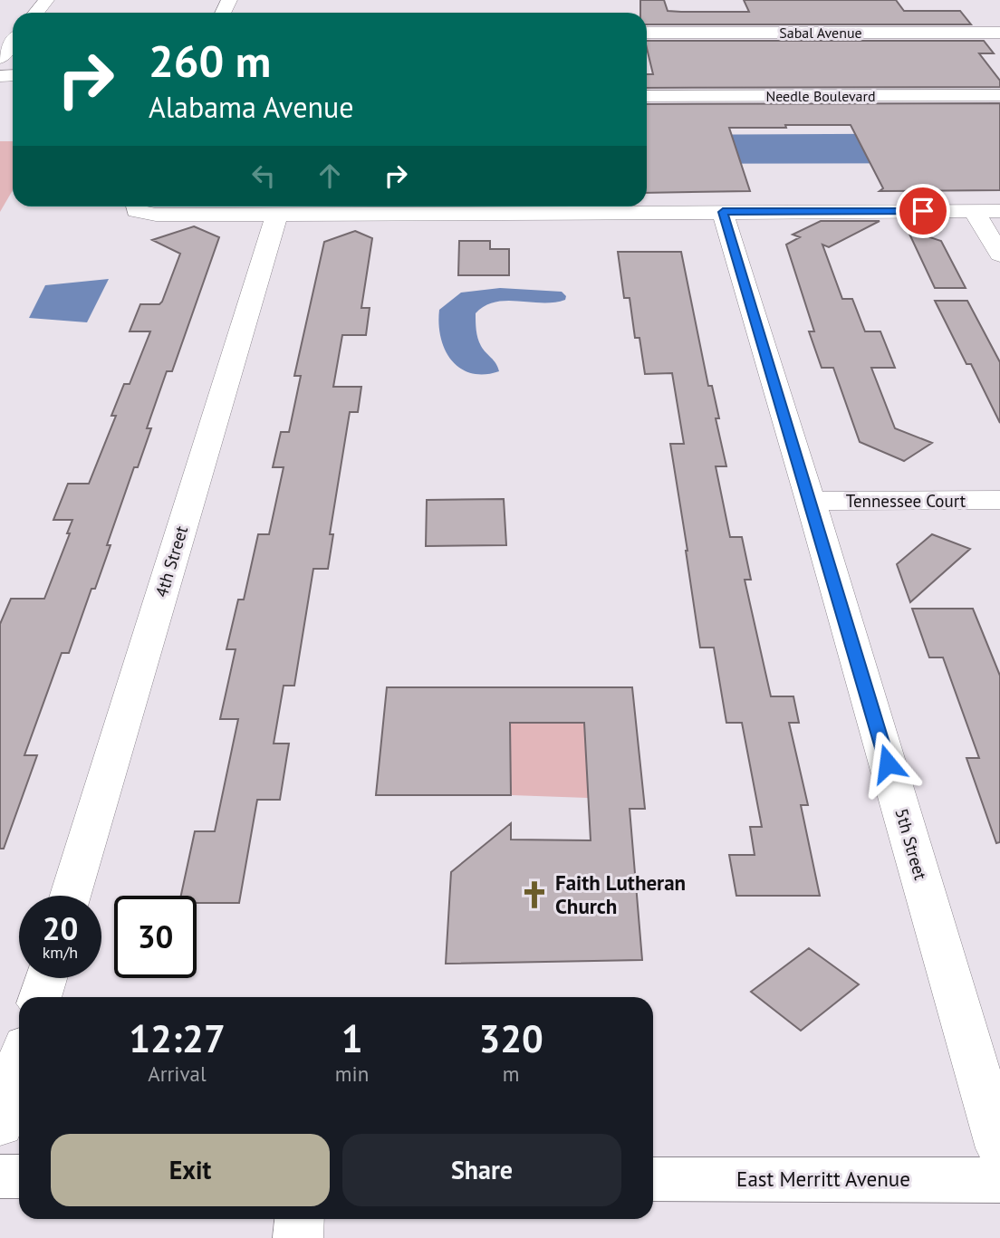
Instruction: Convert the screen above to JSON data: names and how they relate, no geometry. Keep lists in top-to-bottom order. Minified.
{"streets":{"street":["Sabal Avenue","Needle Boulevard","Tennessee Court","4th Street","5th Street","East Merritt Avenue"]},"crossings":[["Tennessee Court","5th Street"]],"places":{"church":["Faith Lutheran Church"]},"page":{"turn":["260 m","Alabama Avenue"],"speed":"20 km/h","limit":"30","eta":["12:27","Arrival","1","min","320","m"],"buttons":["Exit","Share"]}}
